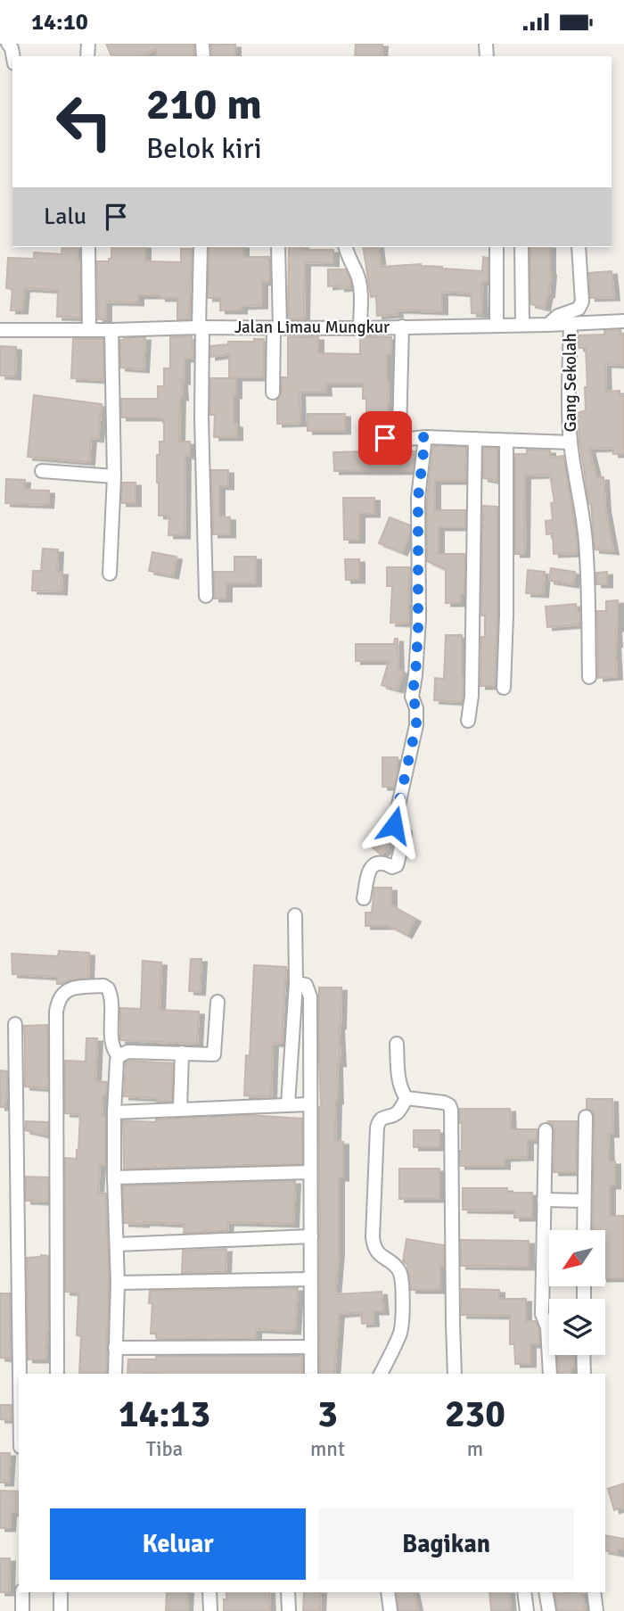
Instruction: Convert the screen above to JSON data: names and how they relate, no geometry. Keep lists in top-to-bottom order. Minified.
{"streets":{"street":["Jalan Limau Mungkur","Gang Sekolah"]},"crossings":[["Jalan Limau Mungkur","Gang Sekolah"]],"north":"bottom left","page":{"status":"14:10","turn":["210 m","Belok kiri"],"then":"Lalu","eta":["14:13","Tiba","3","mnt","230","m"],"buttons":["Keluar","Bagikan"]}}
